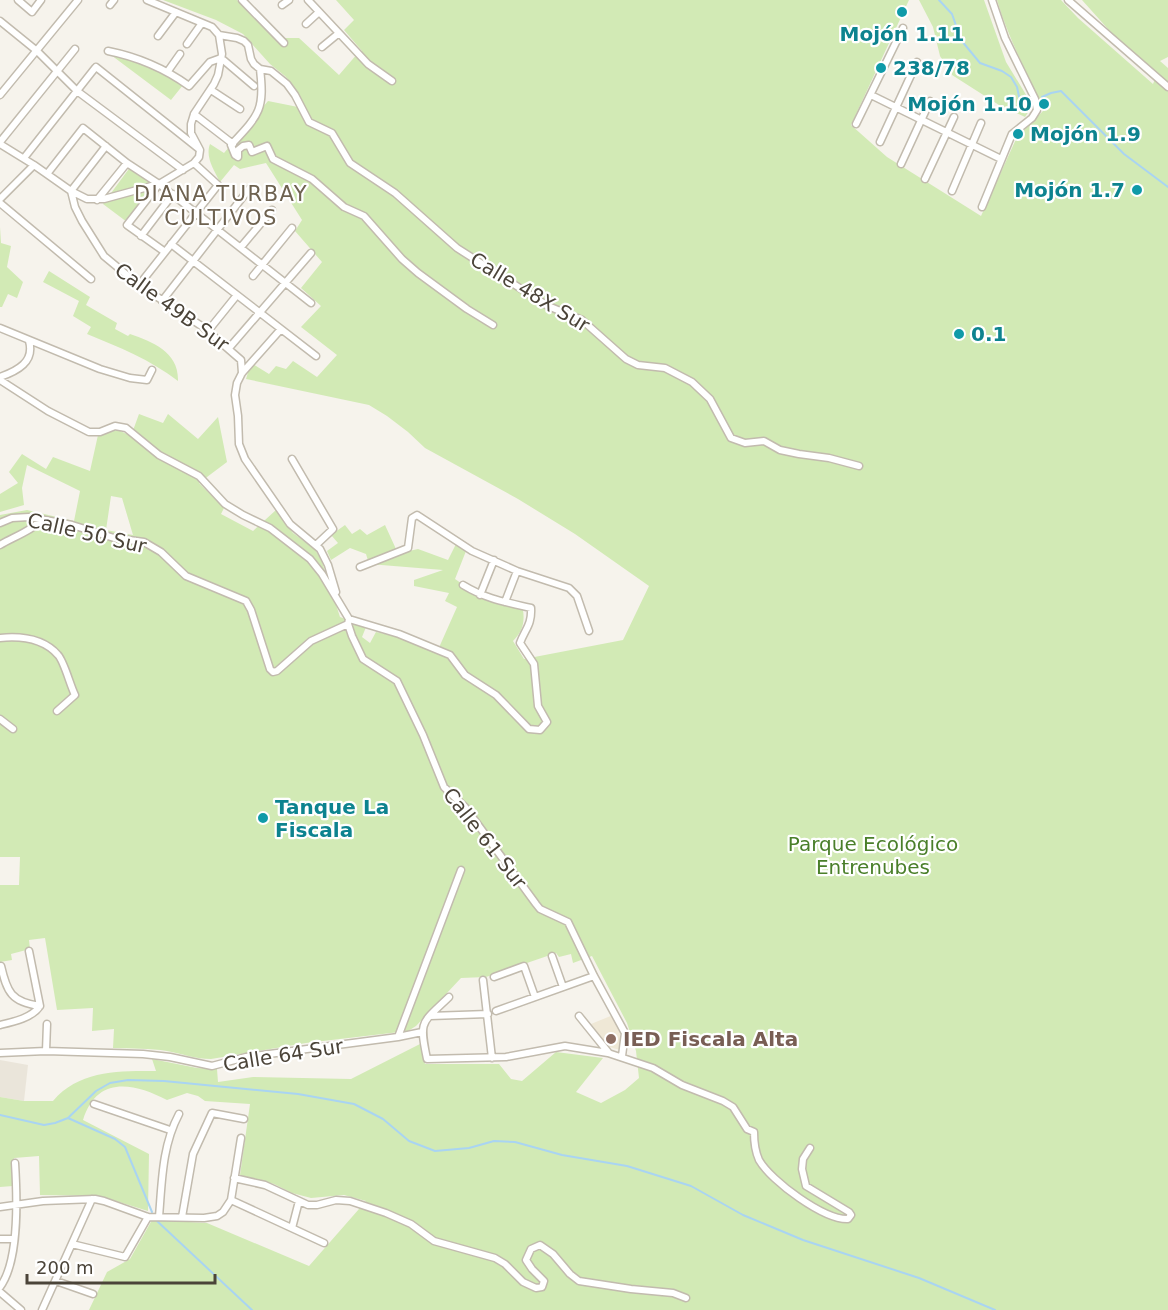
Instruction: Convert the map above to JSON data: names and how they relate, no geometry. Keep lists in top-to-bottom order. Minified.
{"streets":{"street":["Calle 48X Sur","Calle 49B Sur","Calle 50 Sur","Calle 61 Sur","Calle 64 Sur"]},"crossings":[["Calle 50 Sur","Calle 61 Sur"]],"districts":["DIANA TURBAY CULTIVOS"],"parks":["Parque Ecológico Entrenubes"],"places":["Mojón 1.11","238/78","Mojón 1.10","Mojón 1.9","Mojón 1.7","0.1","Tanque La Fiscala","IED Fiscala Alta"],"scale_bar":"200 m"}
